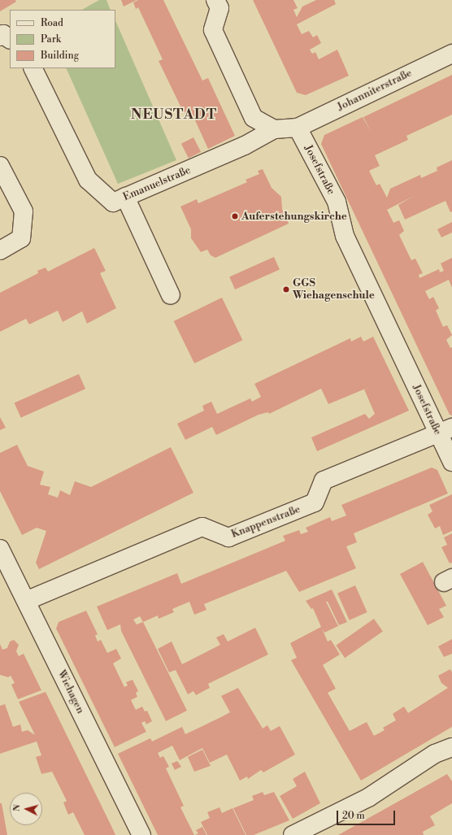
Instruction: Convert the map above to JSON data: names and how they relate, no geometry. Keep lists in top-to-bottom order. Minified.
{"streets":{"street":["Johanniterstraße","Josefstraße","Emanuelstraße","Knappenstraße","Wiehagen"]},"crossings":[["Johanniterstraße","Josefstraße"],["Josefstraße","Knappenstraße"],["Knappenstraße","Wiehagen"]],"districts":["NEUSTADT"],"places":["Auferstehungskirche","GGS Wiehagenschule"],"legend":["Road","Park","Building"],"scale_bar":"20 m","north":"left"}
